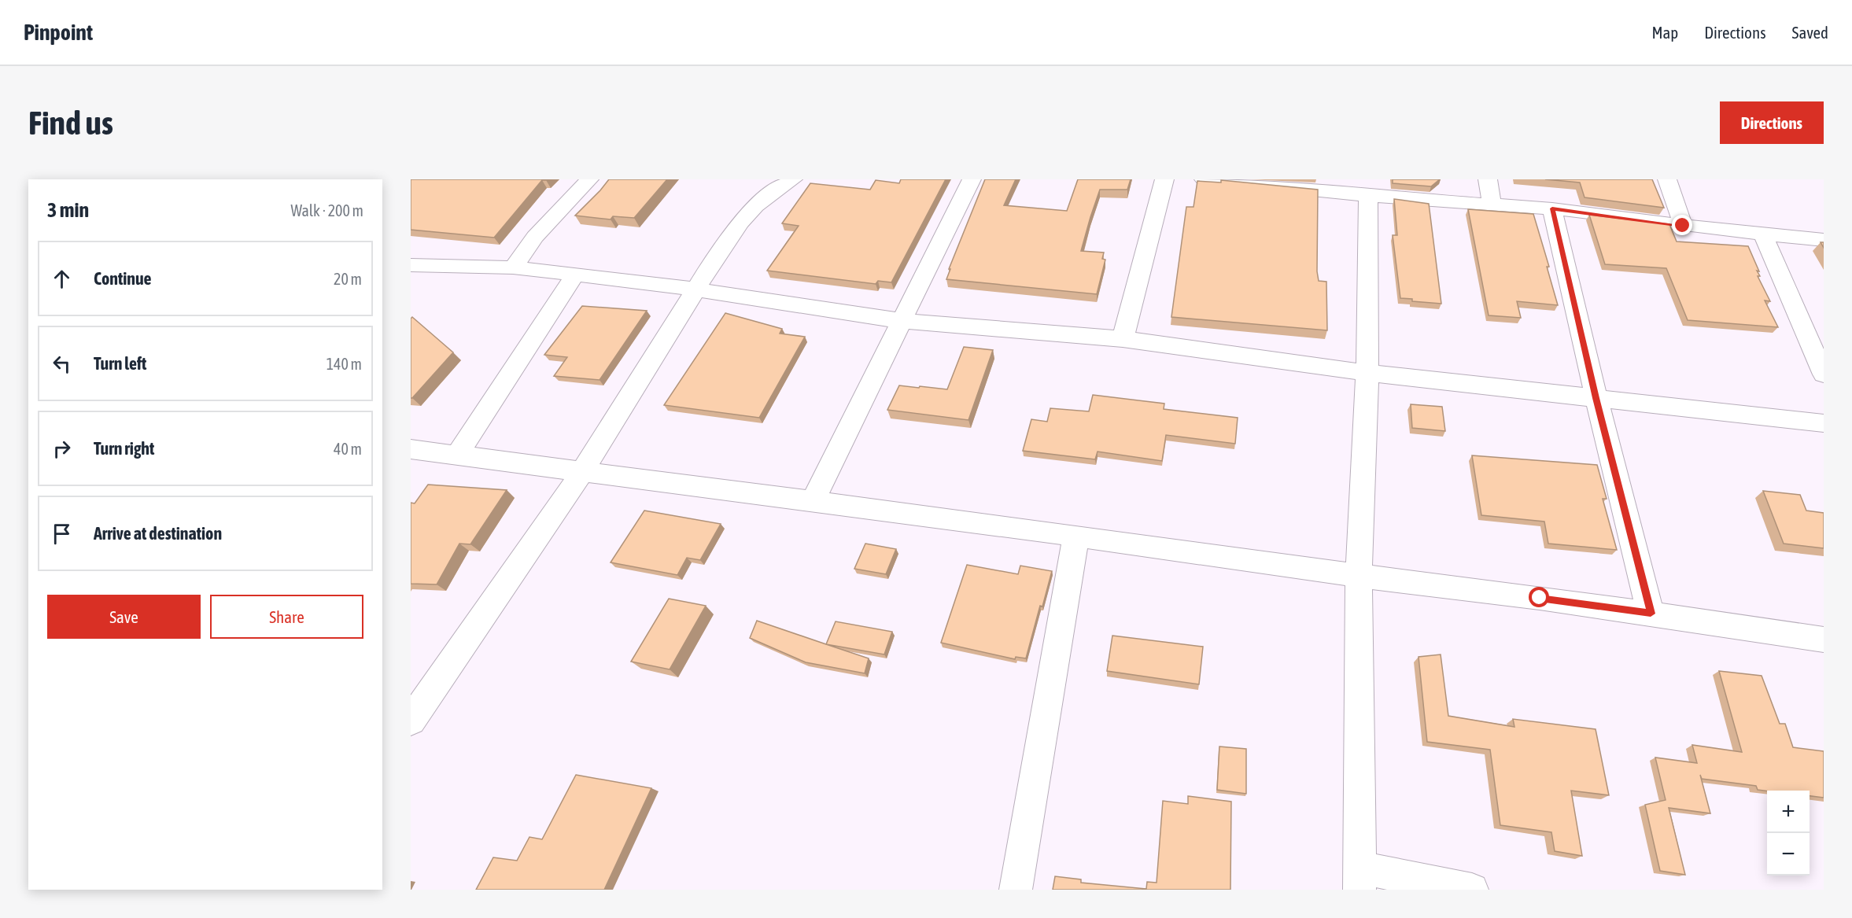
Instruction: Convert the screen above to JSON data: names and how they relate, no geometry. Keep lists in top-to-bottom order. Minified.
{"page":{"header":"Pinpoint","nav":["Map","Directions","Saved"],"buttons":["Directions",["Save","Share"]],"title":"Find us","heading":["3 min","Walk · 200 m"],"list":[["Continue","20 m"],["Turn left","140 m"],["Turn right","40 m"],"Arrive at destination"],"map_buttons":["+","−"]}}
